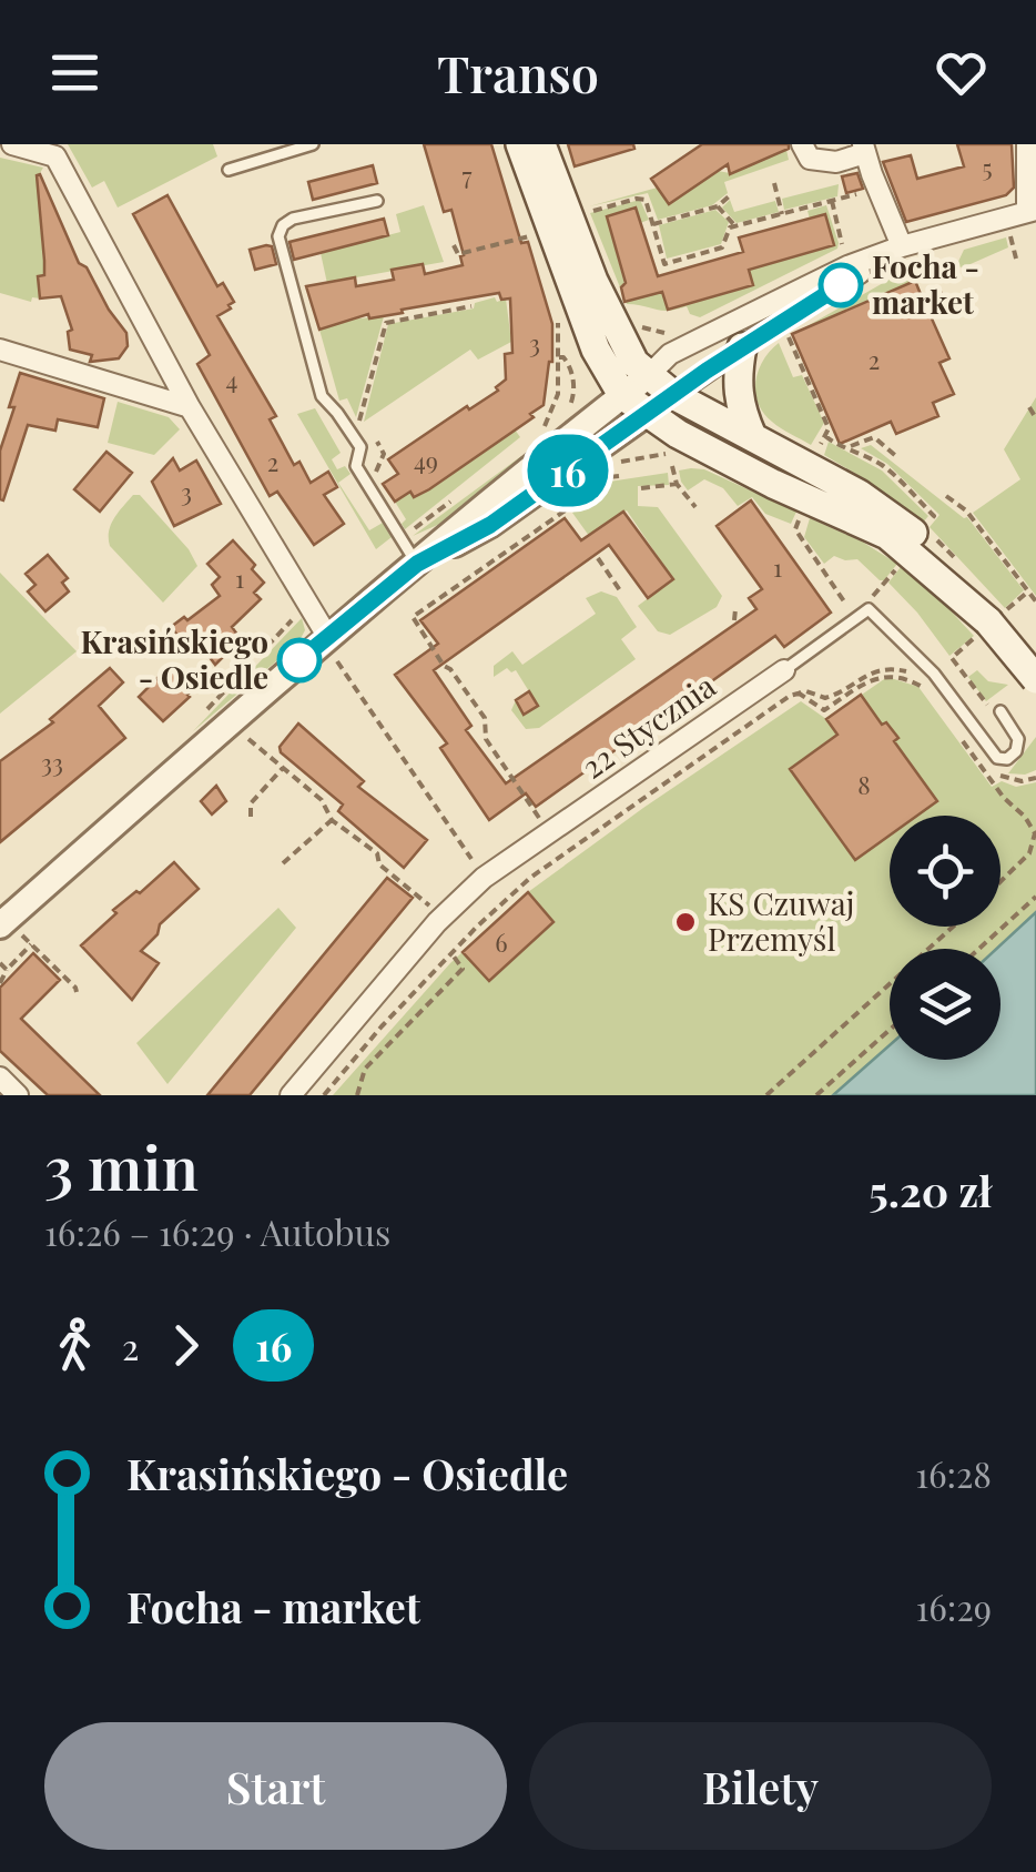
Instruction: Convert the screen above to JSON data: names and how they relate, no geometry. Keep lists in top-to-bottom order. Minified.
{"streets":{"street":["22 Stycznia"]},"places":["Focha - market","Krasińskiego - Osiedle","KS Czuwaj Przemyśl"],"lines":["bus line 16"],"house_numbers":["5","7","3","2","4","49","2","3","1","1","33","8","6"],"page":{"header":"Transo","on_map":"16","heading":["3 min","16:26 – 16:29 · Autobus","5.20 zł"],"legs":["2","16"],"list":[{"name":"Krasińskiego - Osiedle","value":"16:28"},{"name":"Focha - market","value":"16:29"}],"buttons":["Start","Bilety"]}}
